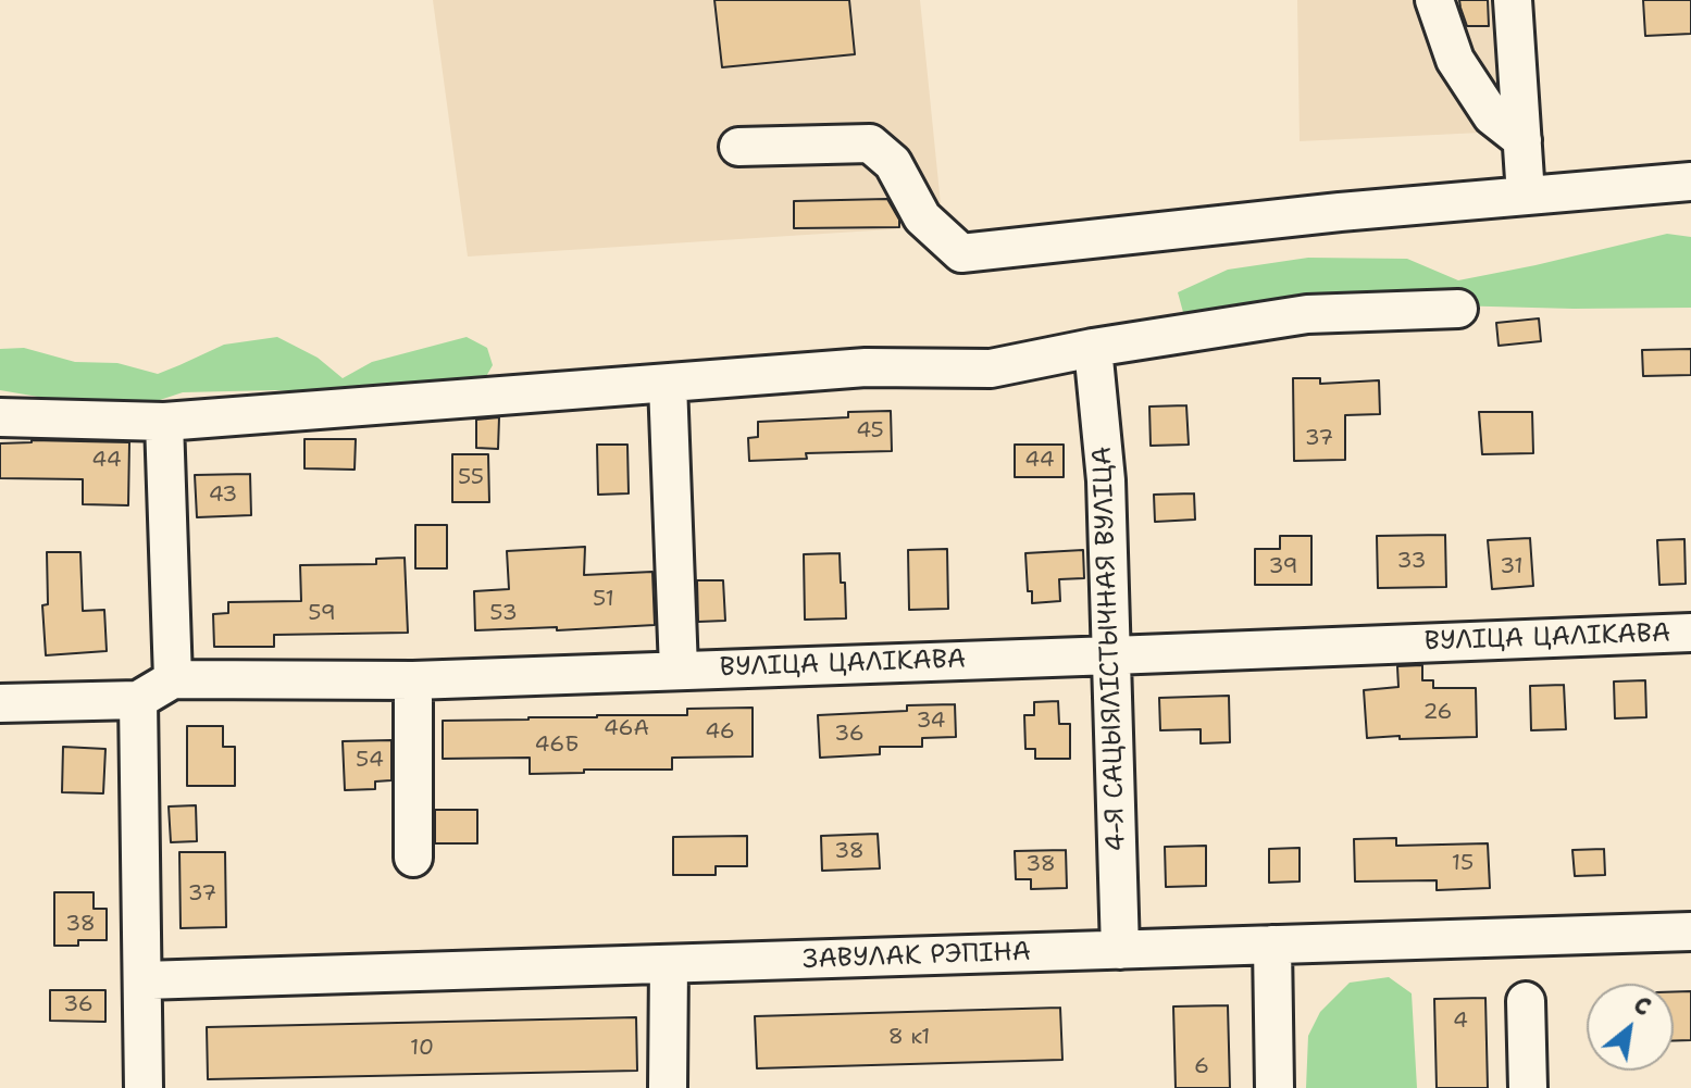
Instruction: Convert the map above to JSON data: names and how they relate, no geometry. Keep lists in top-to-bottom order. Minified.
{"streets":{"street":["ВУЛІЦА ЦАЛІКАВА","4-Я САЦЫЯЛІСТЫЧНАЯ ВУЛІЦА","ЗАВУЛАК РЭПІНА"]},"crossings":[["ВУЛІЦА ЦАЛІКАВА","4-Я САЦЫЯЛІСТЫЧНАЯ ВУЛІЦА"],["4-Я САЦЫЯЛІСТЫЧНАЯ ВУЛІЦА","ЗАВУЛАК РЭПІНА"]],"house_numbers":["45","37","44","44","55","43","33","39","31","51","59","53","26","34","46А","46","36","46Б","54","38","15","38","37","38","36","4","8 к1","10","6"],"north":"top right"}
